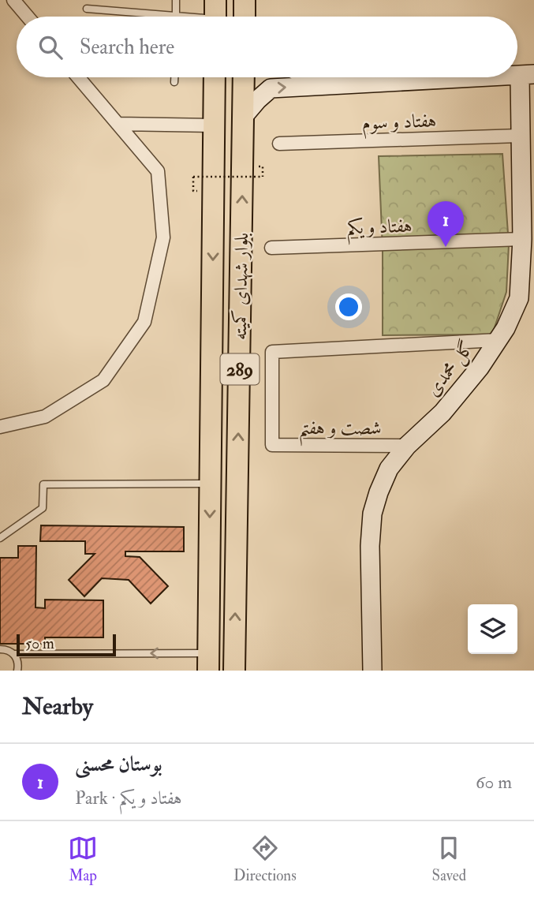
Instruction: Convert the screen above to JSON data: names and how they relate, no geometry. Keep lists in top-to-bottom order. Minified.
{"streets":{"main road":["بلوار شهدای کمیته","289"],"street":["هفتاد و سوم","هفتاد و یکم","گل محمدی","شصت و هفتم"]},"crossings":[["هفتاد و سوم","گل محمدی"],["هفتاد و یکم","گل محمدی"],["گل محمدی","شصت و هفتم"]],"scale_bar":"50 m","page":{"search":"Search here","pins":"1","scale":"50 m","heading":"Nearby","list":[{"mark":"1","name":"بوستان محسنی","note":"Park · هفتاد و یکم","value":"60 m"}],"nav":["Map","Directions","Saved"]}}
